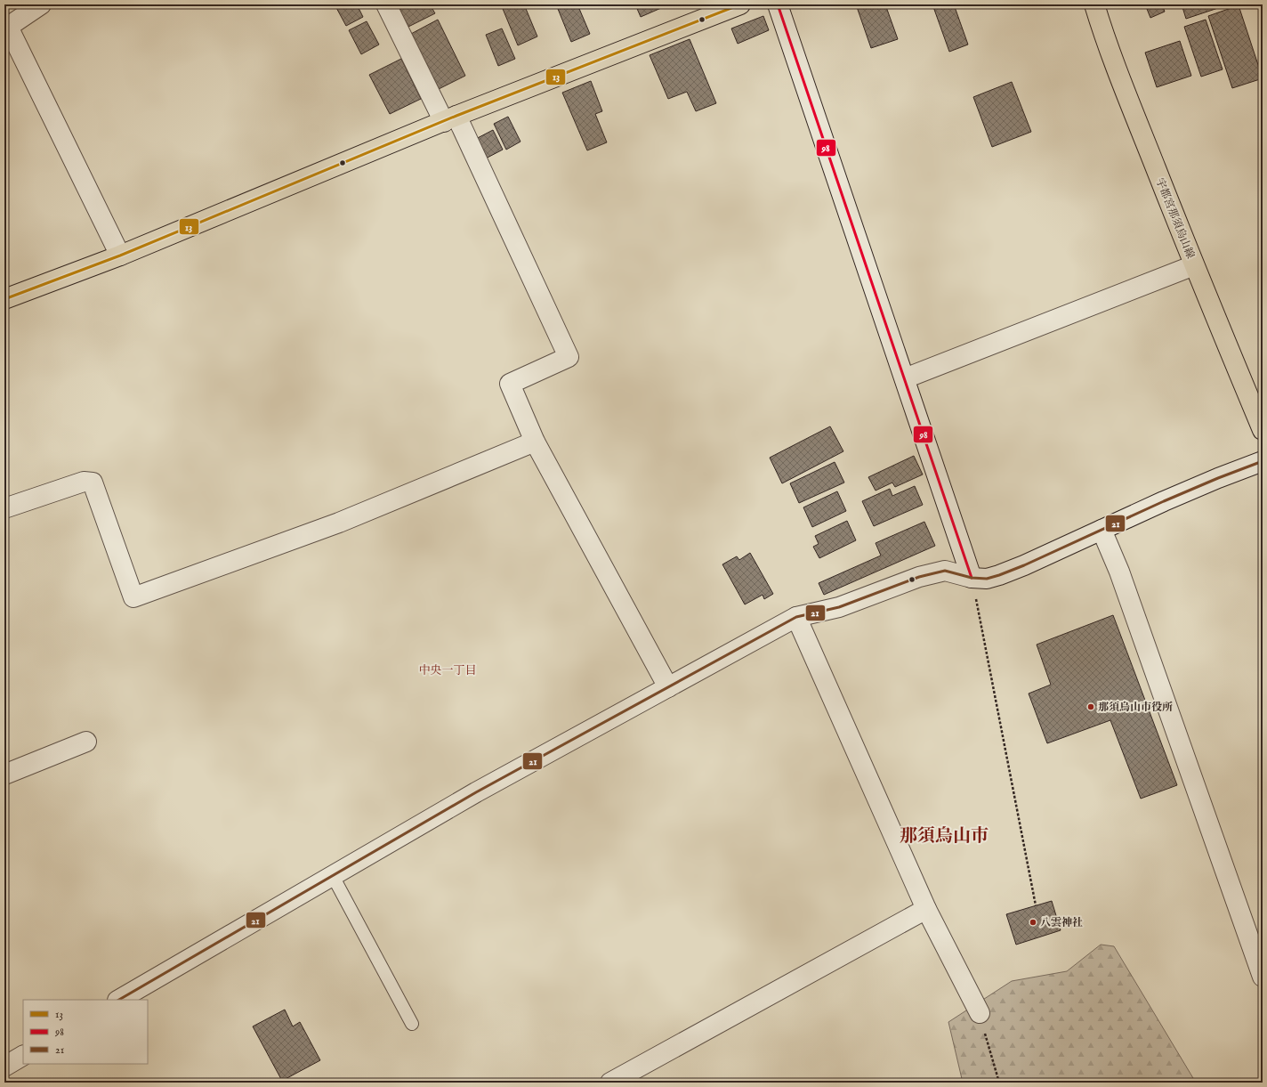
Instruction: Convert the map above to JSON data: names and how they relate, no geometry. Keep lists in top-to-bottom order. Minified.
{"streets":{"main road":["宇都宮那須烏山線"]},"districts":["中央一丁目","那須烏山市"],"places":["那須烏山市役所","八雲神社"],"lines":["transit line 13","transit line 98","transit line 21"],"legend":["13","98","21"]}
